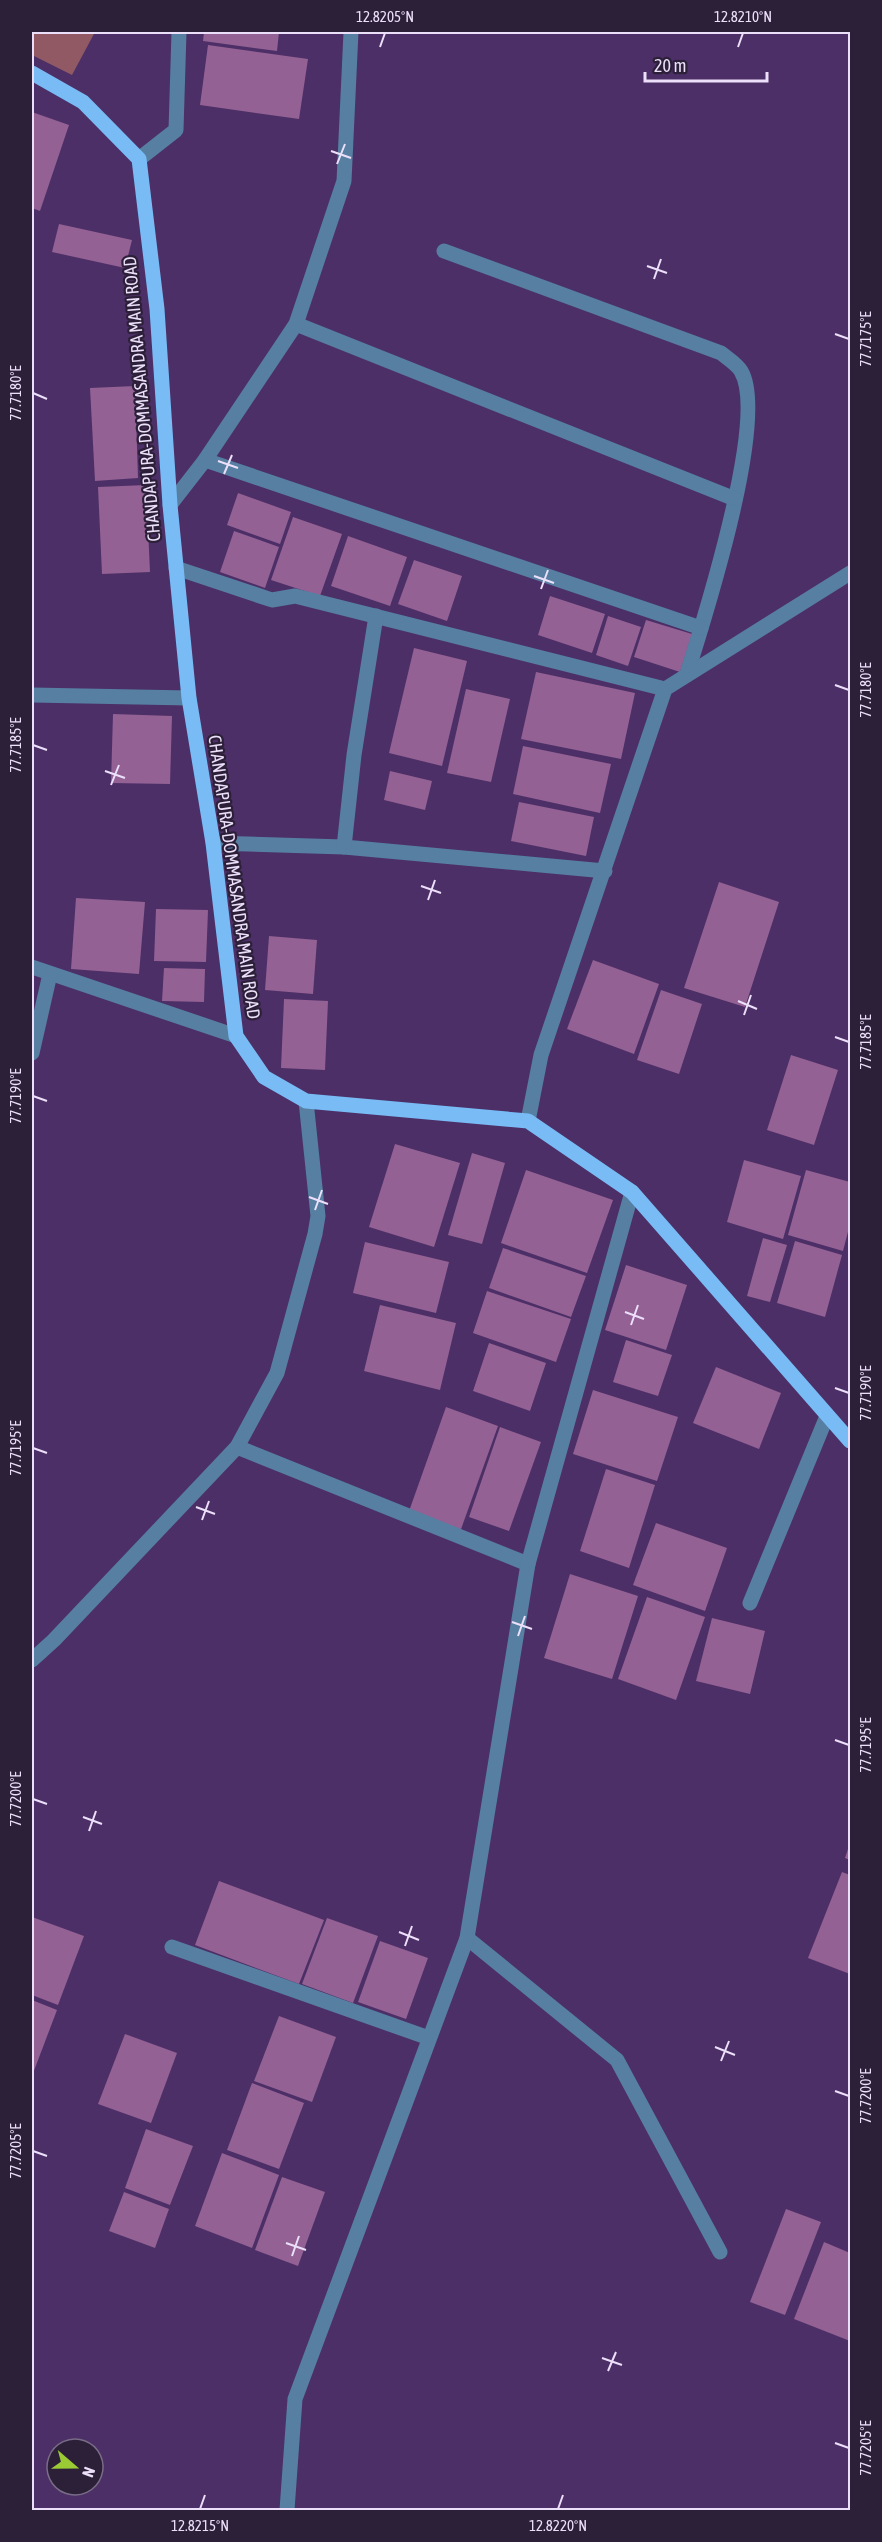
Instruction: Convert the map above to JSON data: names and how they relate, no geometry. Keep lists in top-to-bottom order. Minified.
{"streets":{"main road":["CHANDAPURA-DOMMASANDRA MAIN ROAD"]},"scale_bar":"20 m","north":"right","coordinates":["12.8205°N","12.8210°N","77.7175°E","77.7180°E","77.7185°E","77.7190°E","77.7195°E","77.7200°E","77.7205°E","12.8215°N","12.8220°N"]}
